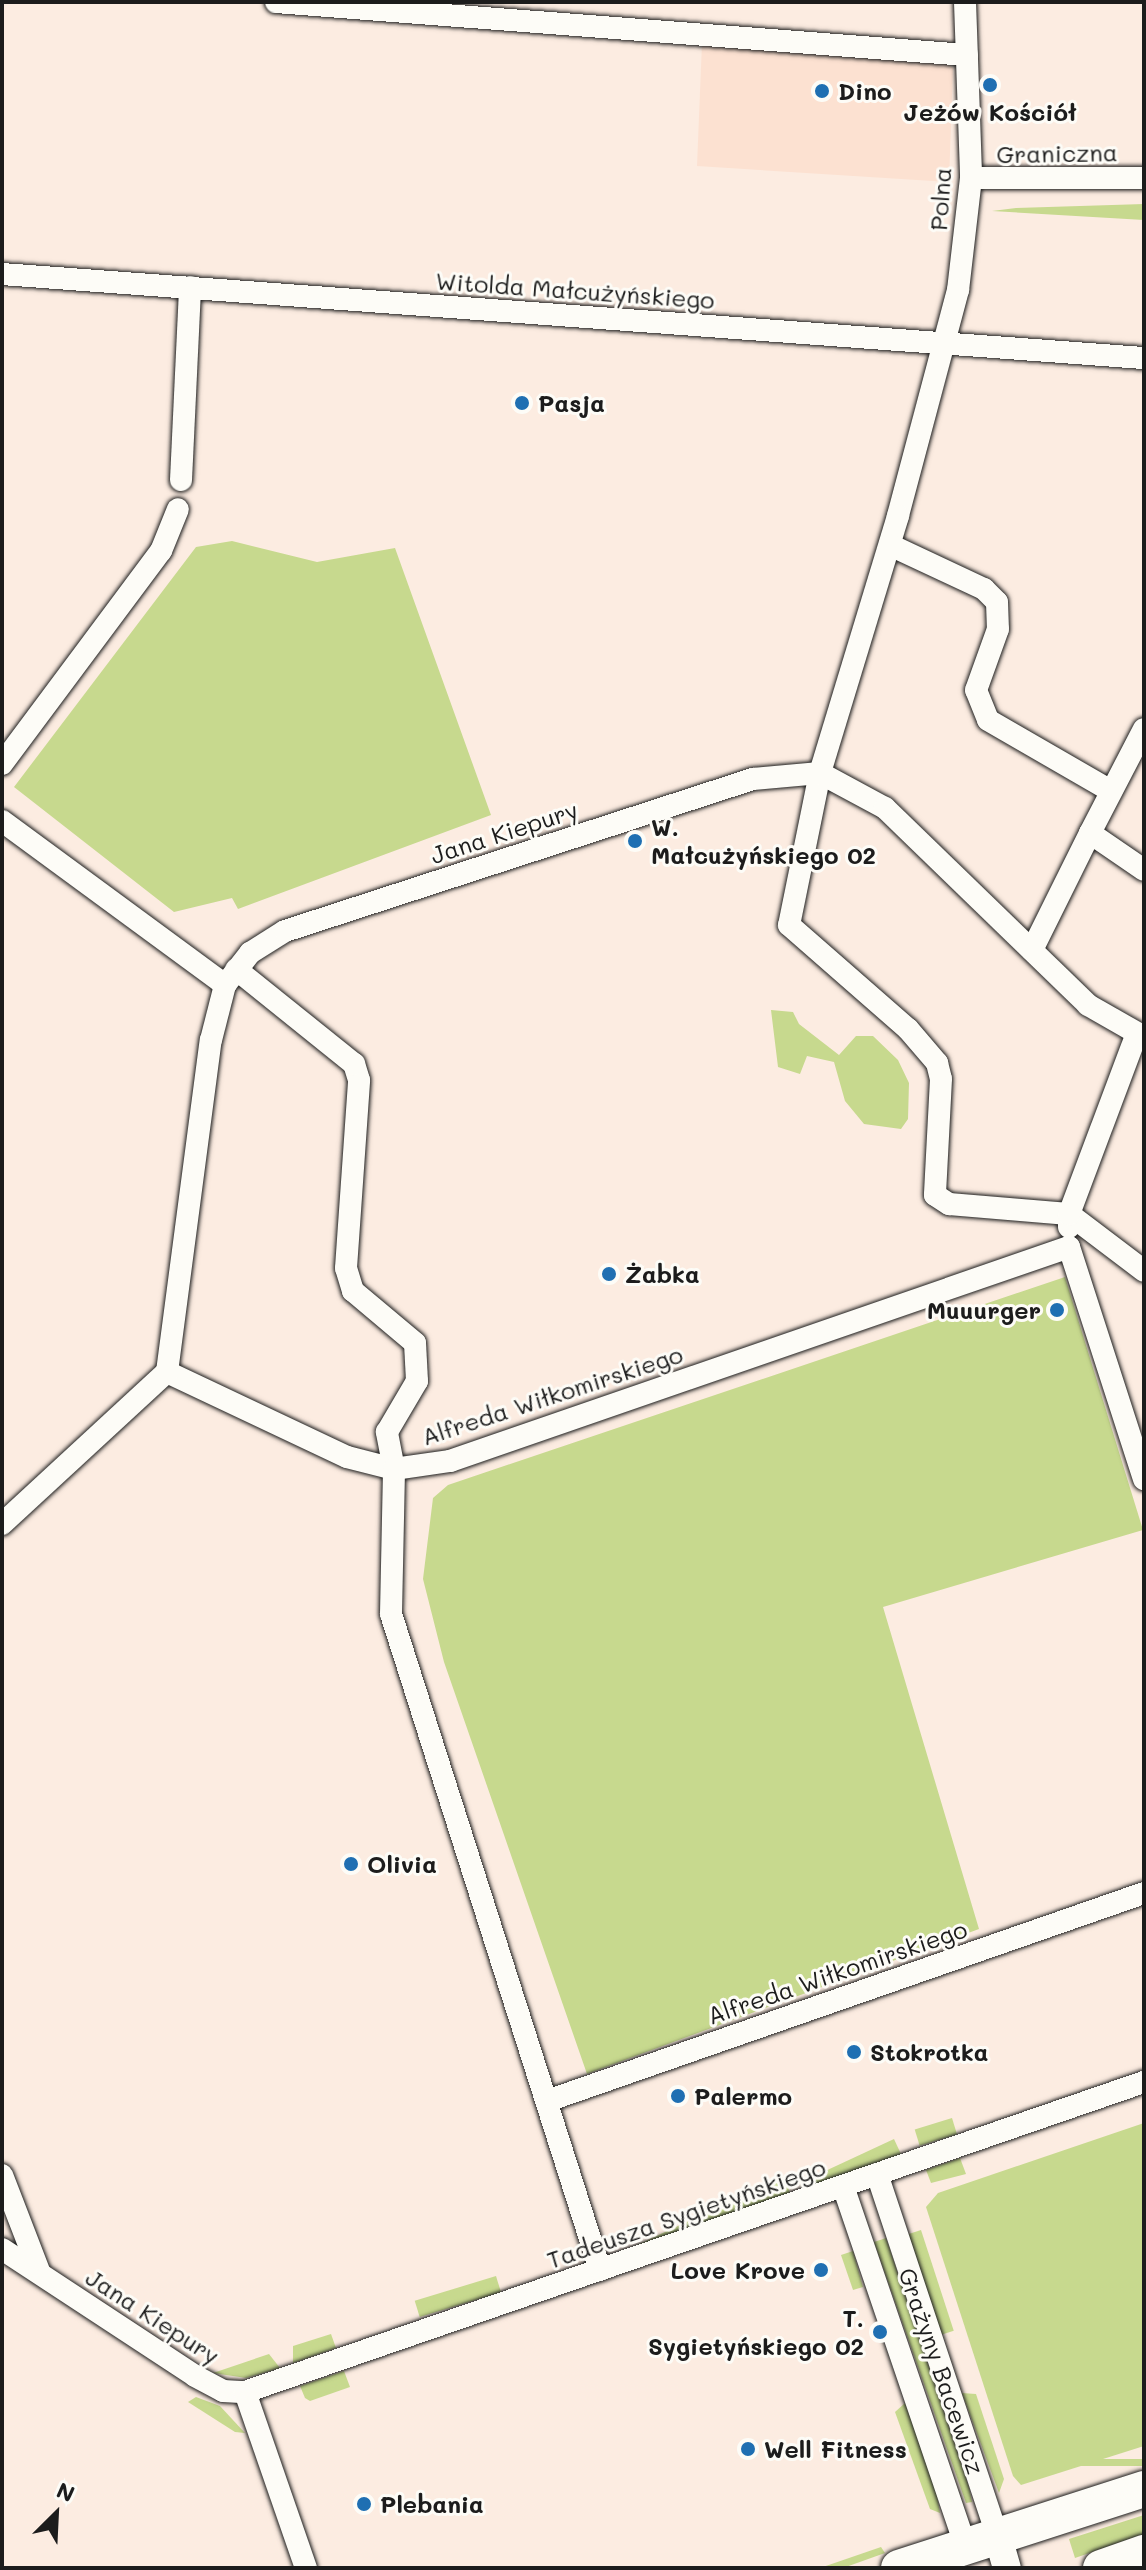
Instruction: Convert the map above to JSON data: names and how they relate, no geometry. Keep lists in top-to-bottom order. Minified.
{"streets":{"street":["Graniczna","Polna","Witolda Małcużyńskiego","Jana Kiepury","Alfreda Wiłkomirskiego","Tadeusza Sygietyńskiego","Grażyny Bacewicz"]},"crossings":[["Graniczna","Polna"],["Polna","Witolda Małcużyńskiego"],["Jana Kiepury","Tadeusza Sygietyńskiego"],["Tadeusza Sygietyńskiego","Grażyny Bacewicz"]],"places":["Jeżów Kościół","Dino","Pasja","W. Małcużyńskiego 02","Żabka","Muuurger","Olivia","Stokrotka","Palermo","Love Krove","T. Sygietyńskiego 02","Well Fitness","Plebania"],"north":"top right"}
